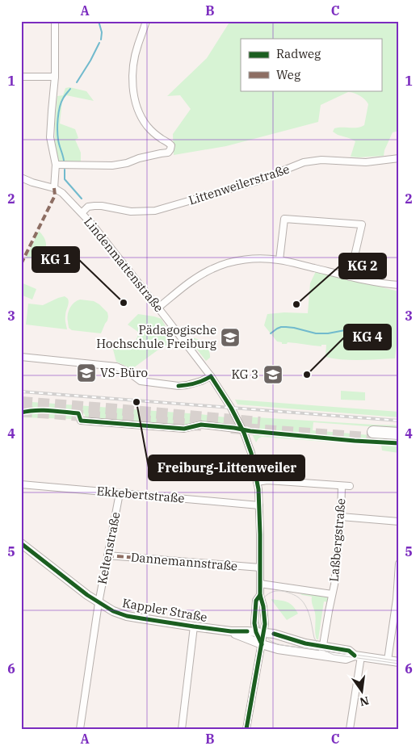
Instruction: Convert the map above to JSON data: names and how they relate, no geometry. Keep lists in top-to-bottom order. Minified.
{"streets":{"street":["Littenweilerstraße","Lindenmattenstraße","Ekkebertstraße","Laßbergstraße","Keltenstraße","Dannemannstraße","Kappler Straße"]},"crossings":[["Littenweilerstraße","Lindenmattenstraße"],["Lindenmattenstraße","Ekkebertstraße"],["Lindenmattenstraße","Laßbergstraße"],["Lindenmattenstraße","Dannemannstraße"],["Lindenmattenstraße","Kappler Straße"],["Ekkebertstraße","Keltenstraße"],["Laßbergstraße","Kappler Straße"],["Keltenstraße","Dannemannstraße"],["Keltenstraße","Kappler Straße"]],"places":{"other":["KG 1","KG 2","KG 4","Freiburg-Littenweiler"],"school or university":["Pädagogische Hochschule Freiburg","VS-Büro","KG 3"]},"legend":["Radweg","Weg"],"north":"bottom","grid":{"columns":["A","B","C"],"rows":["1","2","3","4","5","6"]}}
